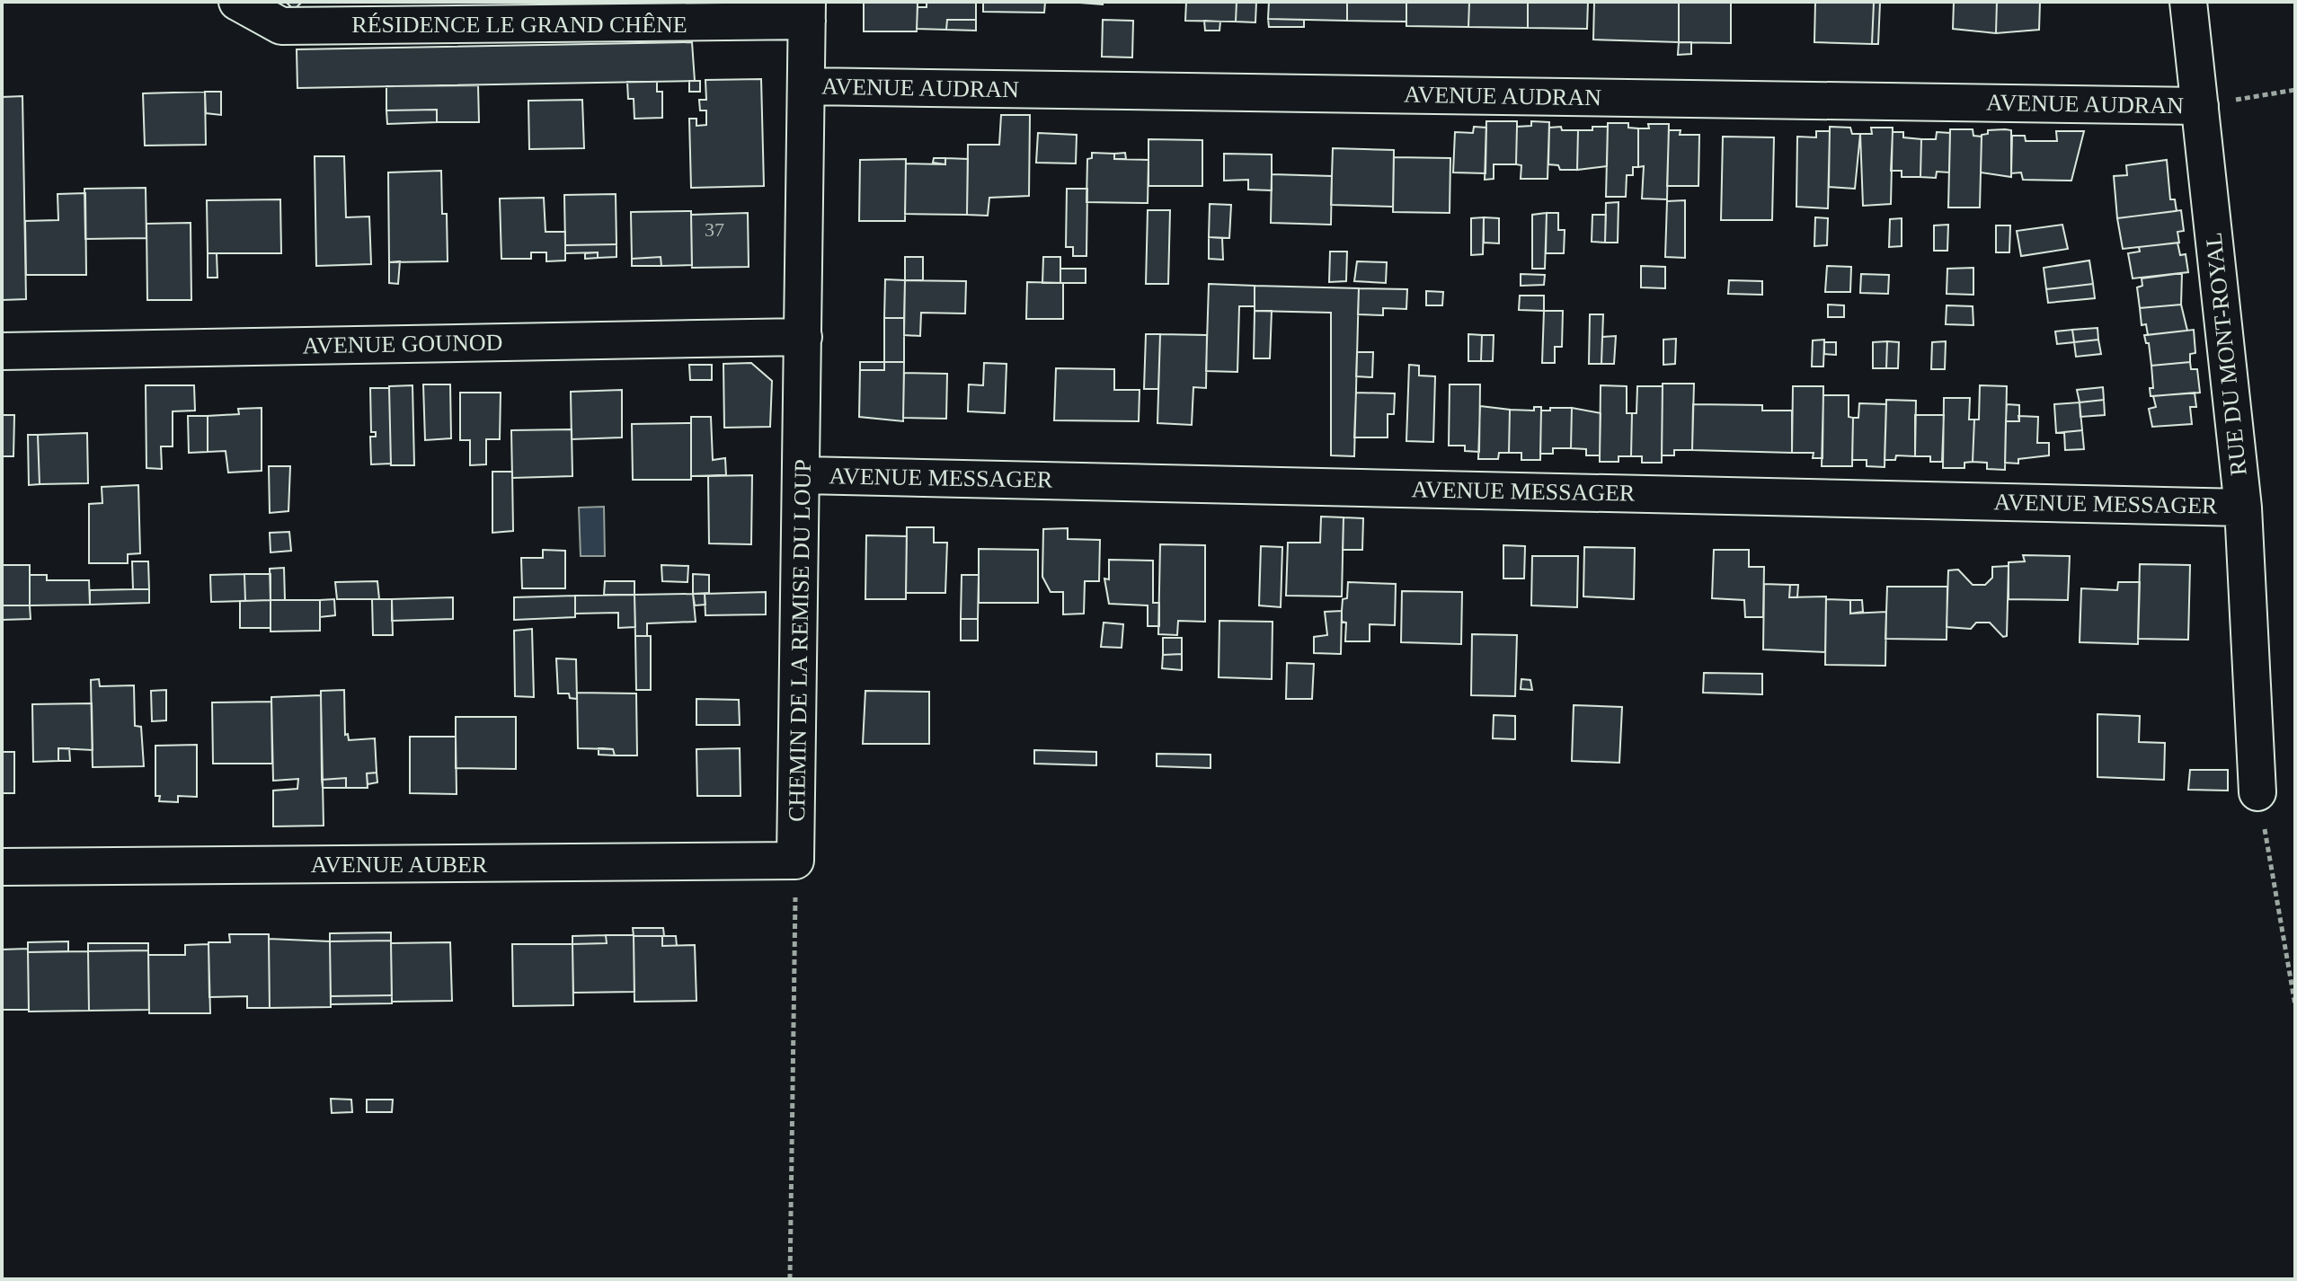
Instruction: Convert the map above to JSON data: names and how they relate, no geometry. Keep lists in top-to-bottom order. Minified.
{"streets":{"street":["RÉSIDENCE LE GRAND CHÊNE","AVENUE AUDRAN","AVENUE GOUNOD","RUE DU MONT-ROYAL","AVENUE MESSAGER","CHEMIN DE LA REMISE DU LOUP","AVENUE AUBER"]},"crossings":[["RÉSIDENCE LE GRAND CHÊNE","CHEMIN DE LA REMISE DU LOUP"],["AVENUE AUDRAN","RUE DU MONT-ROYAL"],["AVENUE AUDRAN","CHEMIN DE LA REMISE DU LOUP"],["AVENUE GOUNOD","CHEMIN DE LA REMISE DU LOUP"],["RUE DU MONT-ROYAL","AVENUE MESSAGER"],["AVENUE MESSAGER","CHEMIN DE LA REMISE DU LOUP"],["CHEMIN DE LA REMISE DU LOUP","AVENUE AUBER"]],"house_numbers":["37"]}
